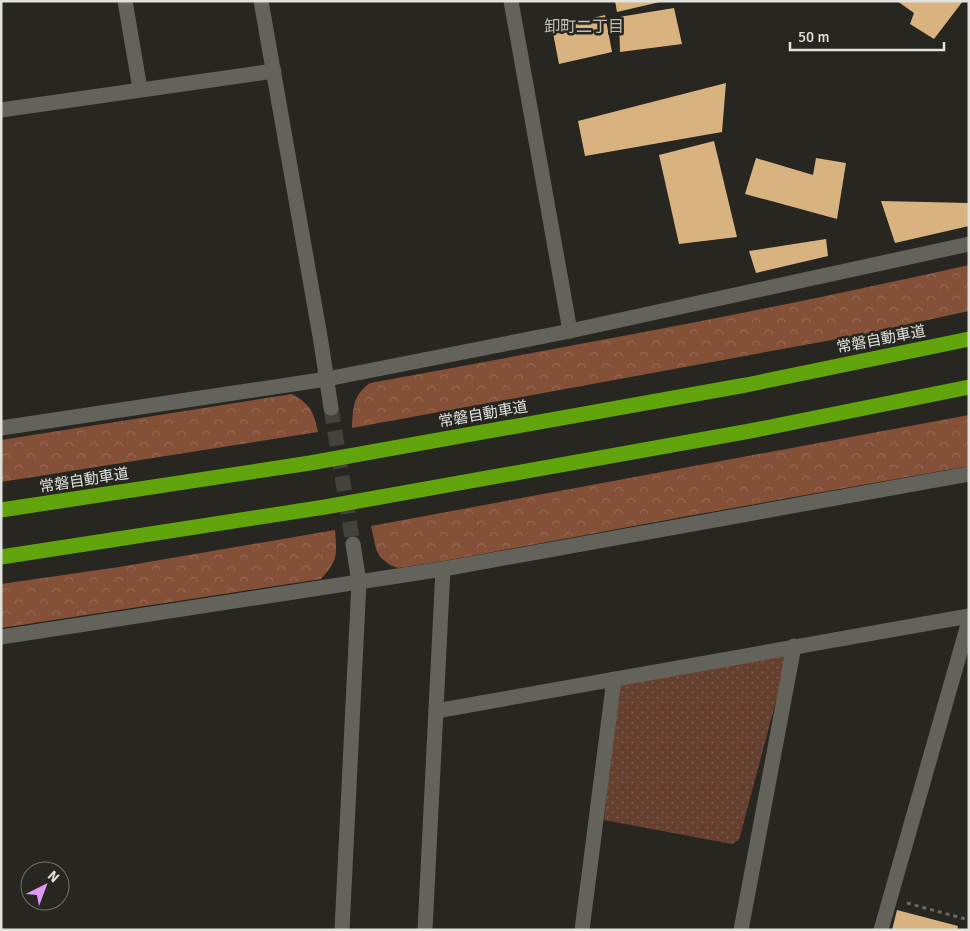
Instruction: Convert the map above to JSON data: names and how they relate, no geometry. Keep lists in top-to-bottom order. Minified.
{"streets":{"highway":["常磐自動車道"]},"districts":["卸町二丁目"],"scale_bar":"50 m","north":"top right"}
